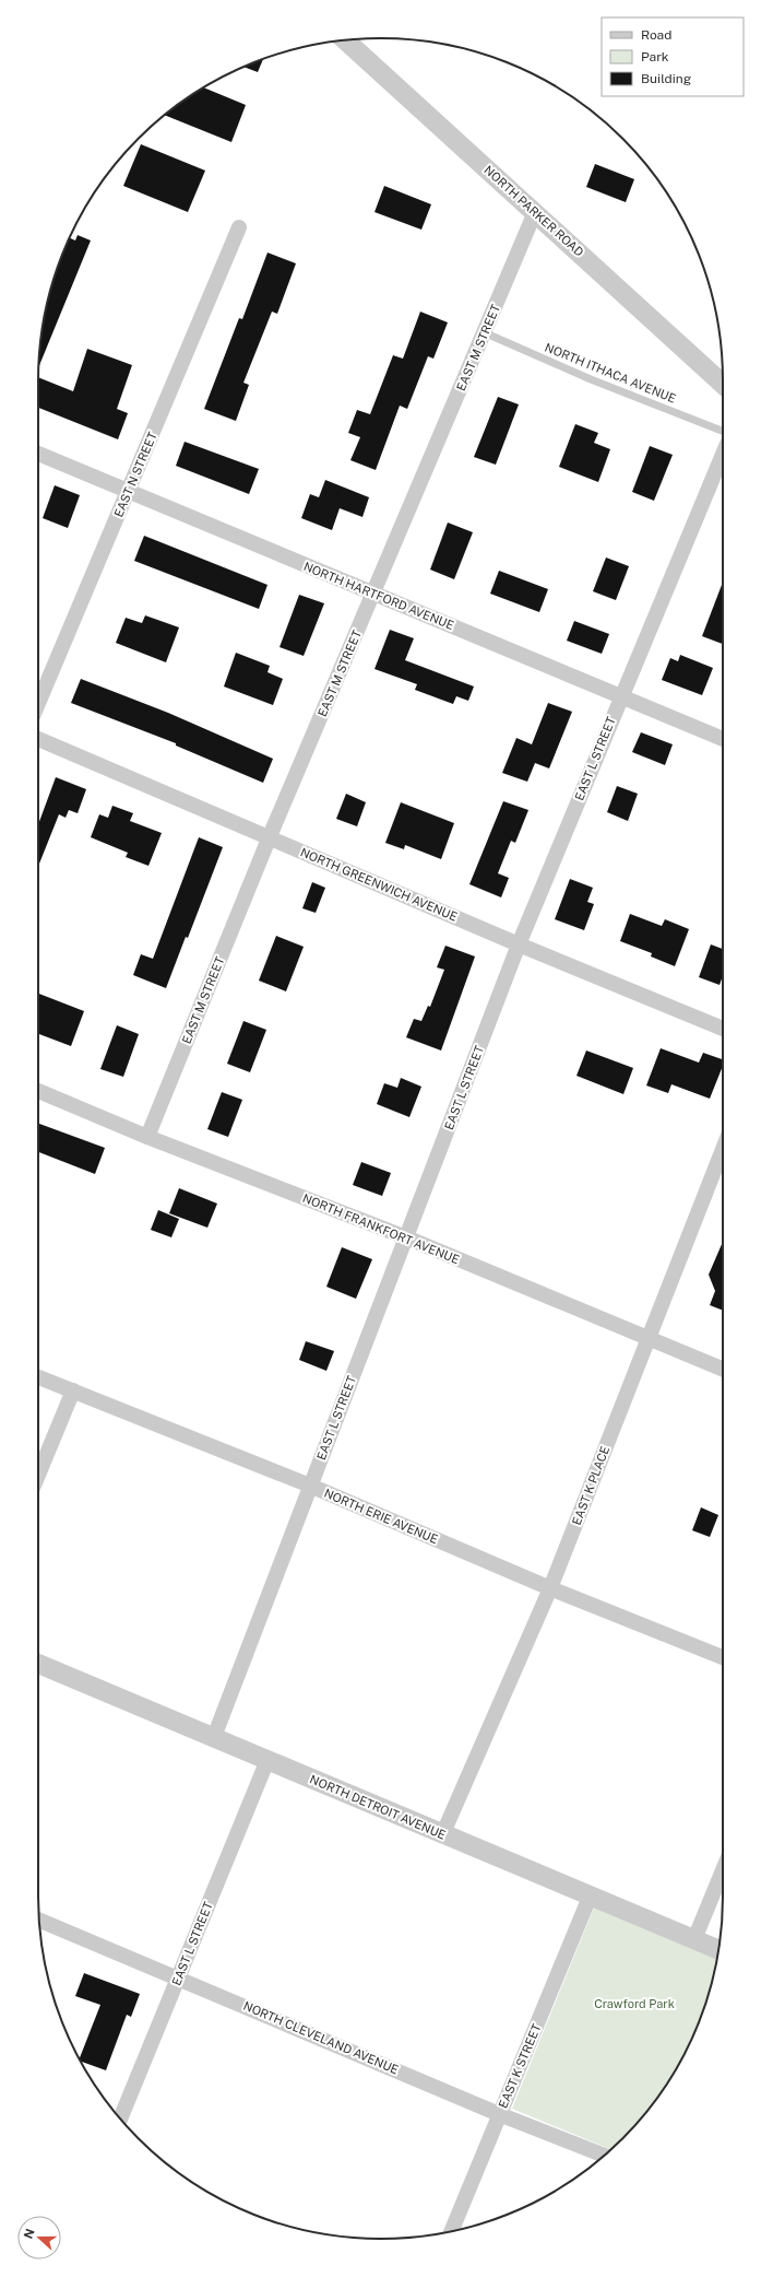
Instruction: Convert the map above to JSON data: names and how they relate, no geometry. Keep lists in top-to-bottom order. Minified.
{"streets":{"street":["NORTH PARKER ROAD","EAST M STREET","EAST N STREET","NORTH HARTFORD AVENUE","EAST L STREET","NORTH GREENWICH AVENUE","NORTH FRANKFORT AVENUE","EAST K PLACE","NORTH ERIE AVENUE","NORTH DETROIT AVENUE","NORTH CLEVELAND AVENUE","EAST K STREET"],"lane":["NORTH ITHACA AVENUE"]},"crossings":[["NORTH PARKER ROAD","EAST M STREET"],["EAST M STREET","NORTH ITHACA AVENUE"],["EAST M STREET","NORTH HARTFORD AVENUE"],["EAST M STREET","NORTH GREENWICH AVENUE"],["EAST M STREET","NORTH FRANKFORT AVENUE"],["EAST N STREET","NORTH HARTFORD AVENUE"],["NORTH HARTFORD AVENUE","EAST L STREET"],["EAST L STREET","NORTH GREENWICH AVENUE"],["EAST L STREET","NORTH FRANKFORT AVENUE"],["EAST L STREET","NORTH ERIE AVENUE"],["EAST L STREET","NORTH DETROIT AVENUE"],["EAST L STREET","NORTH CLEVELAND AVENUE"],["NORTH FRANKFORT AVENUE","EAST K PLACE"],["EAST K PLACE","NORTH ERIE AVENUE"],["EAST K PLACE","NORTH DETROIT AVENUE"],["NORTH DETROIT AVENUE","EAST K STREET"],["NORTH CLEVELAND AVENUE","EAST K STREET"]],"parks":["Crawford Park"],"legend":["Road","Park","Building"],"north":"left"}
